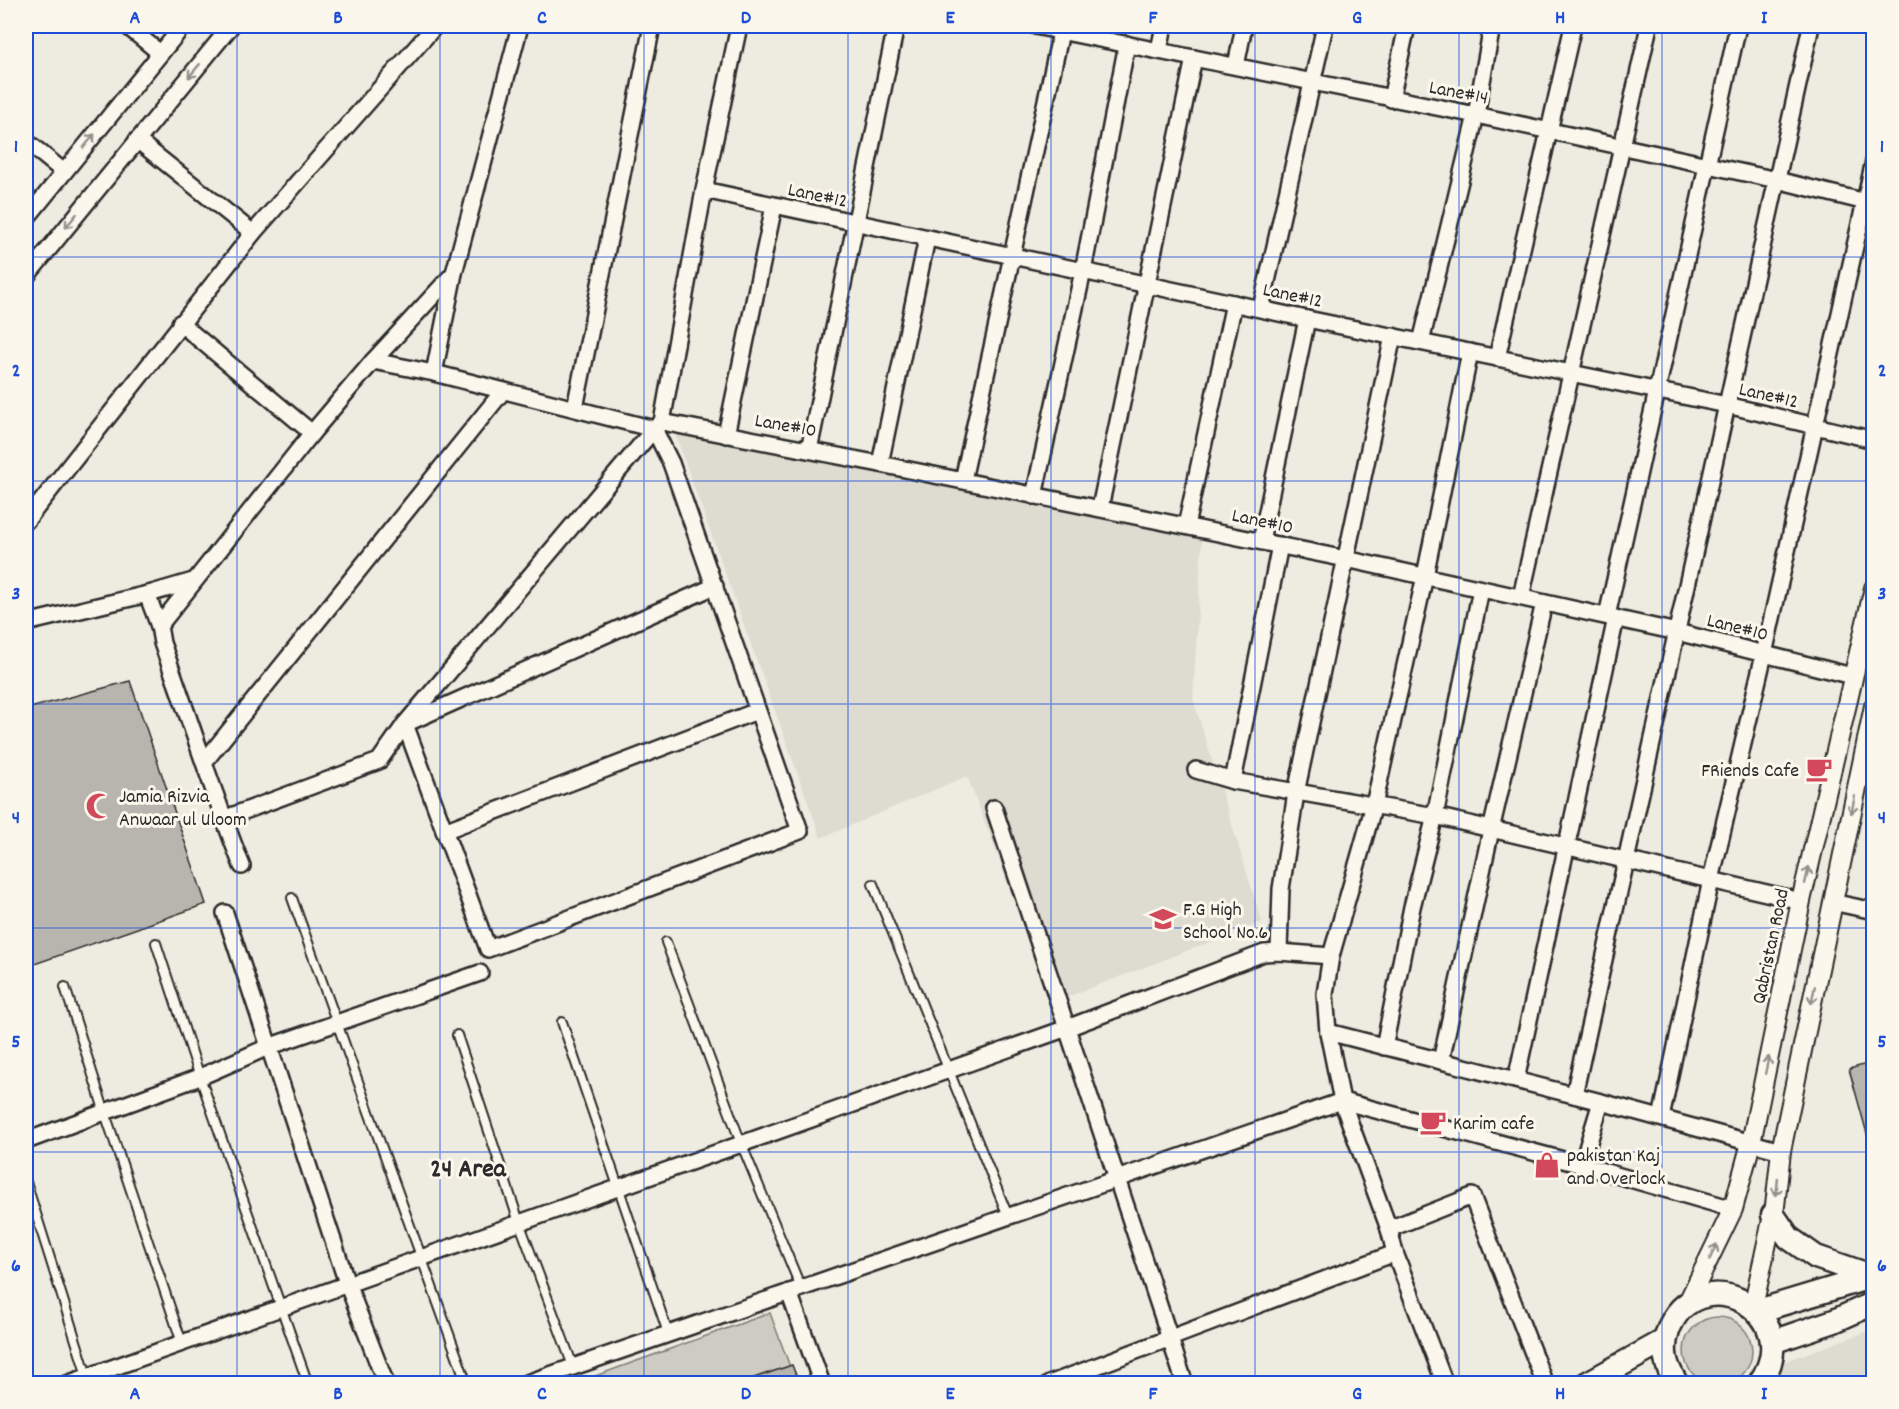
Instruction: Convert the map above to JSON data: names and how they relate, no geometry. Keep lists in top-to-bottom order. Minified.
{"streets":{"street":["Lane#14","Lane#12","Lane#10","Qabristan Road"]},"crossings":[["Lane#10","Qabristan Road"]],"districts":["24 Area"],"places":{"cafe":["FRiends Cafe","Karim cafe"],"mosque":["Jamia Rizvia Anwaar ul Uloom"],"school or university":["F.G High School No.6"],"shop":["pakistan Kaj and Overlock"]},"grid":{"columns":["A","B","C","D","E","F","G","H","I"],"rows":["1","2","3","4","5","6"]}}
